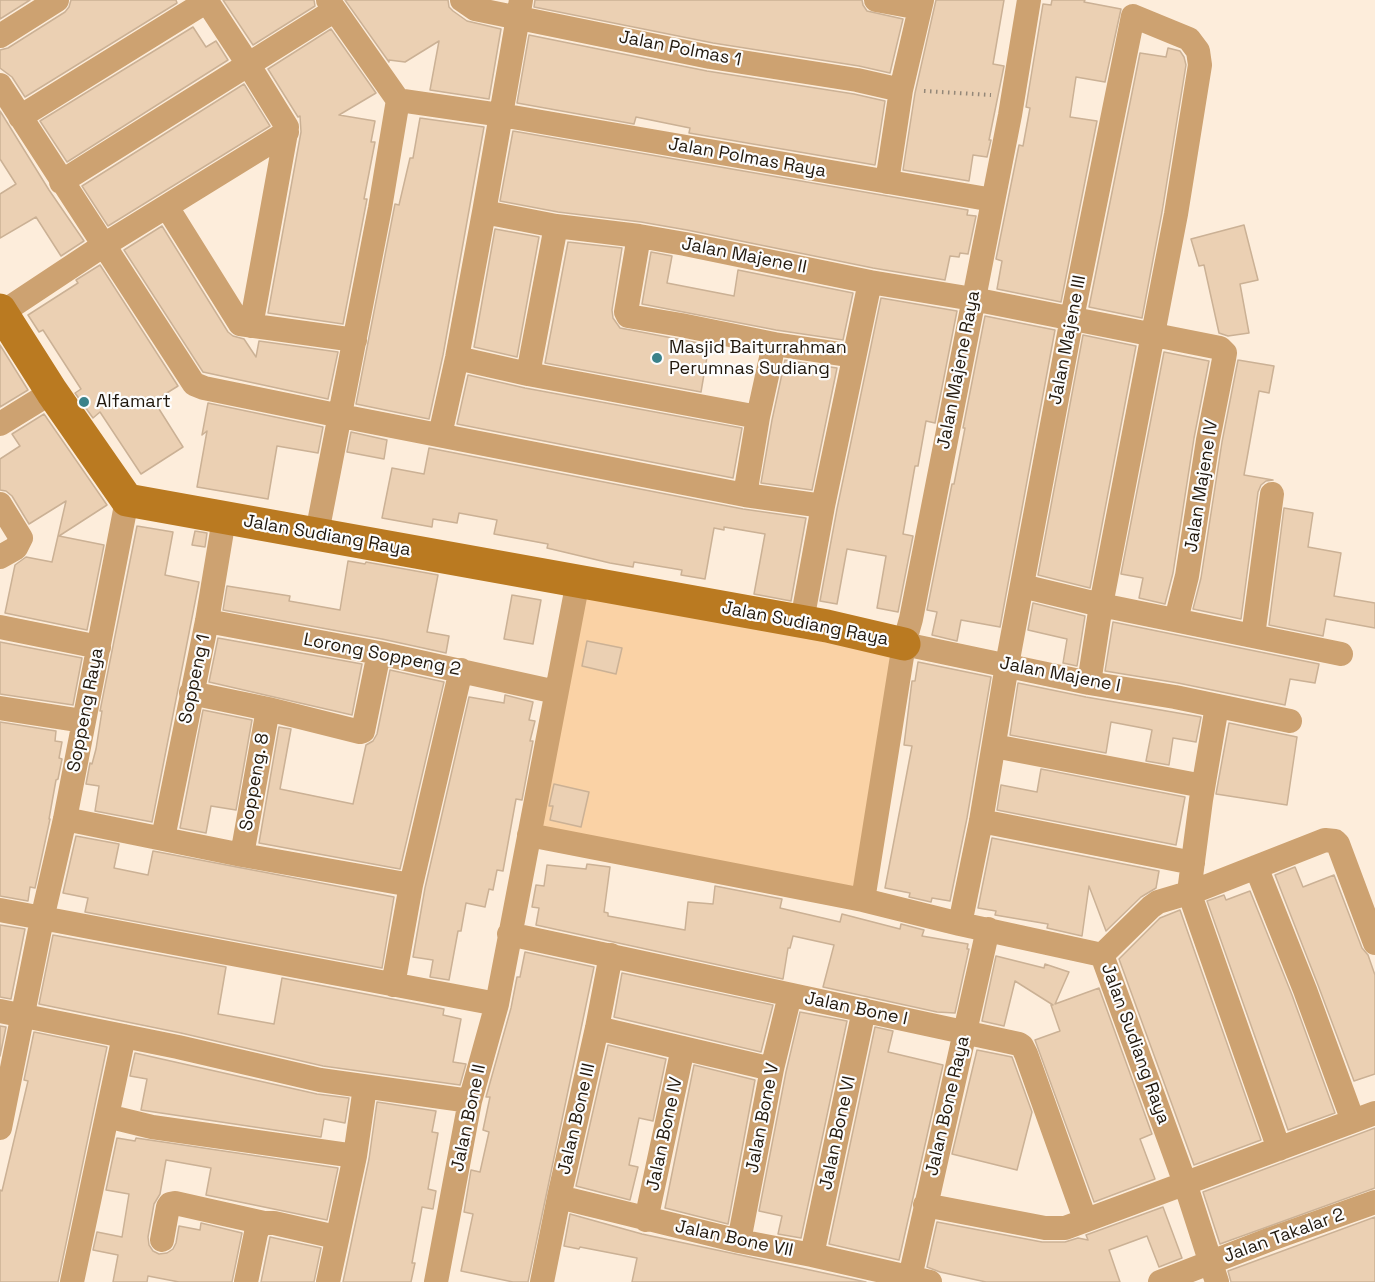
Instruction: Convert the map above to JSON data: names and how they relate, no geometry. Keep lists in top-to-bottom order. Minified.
{"streets":{"street":["Jalan Polmas 1","Jalan Polmas Raya","Jalan Majene II","Jalan Majene III","Jalan Majene Raya","Jalan Majene IV","Jalan Sudiang Raya","Lorong Soppeng 2","Jalan Majene I","Soppeng 1","Soppeng Raya","Soppeng. 8","Jalan Bone I","Jalan Bone Raya","Jalan Bone II","Jalan Bone V","Jalan Bone III","Jalan Bone VI","Jalan Bone IV","Jalan Takalar 2","Jalan Bone VII"]},"crossings":[["Jalan Polmas Raya","Jalan Majene Raya"],["Jalan Majene II","Jalan Majene III"],["Jalan Majene II","Jalan Majene Raya"],["Jalan Majene II","Jalan Majene IV"],["Jalan Majene III","Jalan Sudiang Raya"],["Jalan Majene III","Jalan Majene I"],["Jalan Majene Raya","Jalan Sudiang Raya"],["Jalan Majene Raya","Jalan Majene I"],["Jalan Sudiang Raya","Jalan Majene I"],["Jalan Sudiang Raya","Soppeng 1"],["Jalan Sudiang Raya","Soppeng Raya"],["Jalan Sudiang Raya","Jalan Bone Raya"],["Jalan Sudiang Raya","Jalan Bone II"],["Jalan Sudiang Raya","Jalan Takalar 2"],["Lorong Soppeng 2","Soppeng 1"],["Lorong Soppeng 2","Jalan Bone II"],["Jalan Bone I","Jalan Bone Raya"],["Jalan Bone I","Jalan Bone II"],["Jalan Bone I","Jalan Bone V"],["Jalan Bone I","Jalan Bone III"],["Jalan Bone I","Jalan Bone VI"],["Jalan Bone Raya","Jalan Bone VII"],["Jalan Bone V","Jalan Bone VII"],["Jalan Bone III","Jalan Bone VII"],["Jalan Bone VI","Jalan Bone VII"],["Jalan Bone IV","Jalan Bone VII"]],"places":["Masjid Baiturrahman Perumnas Sudiang","Alfamart"]}
